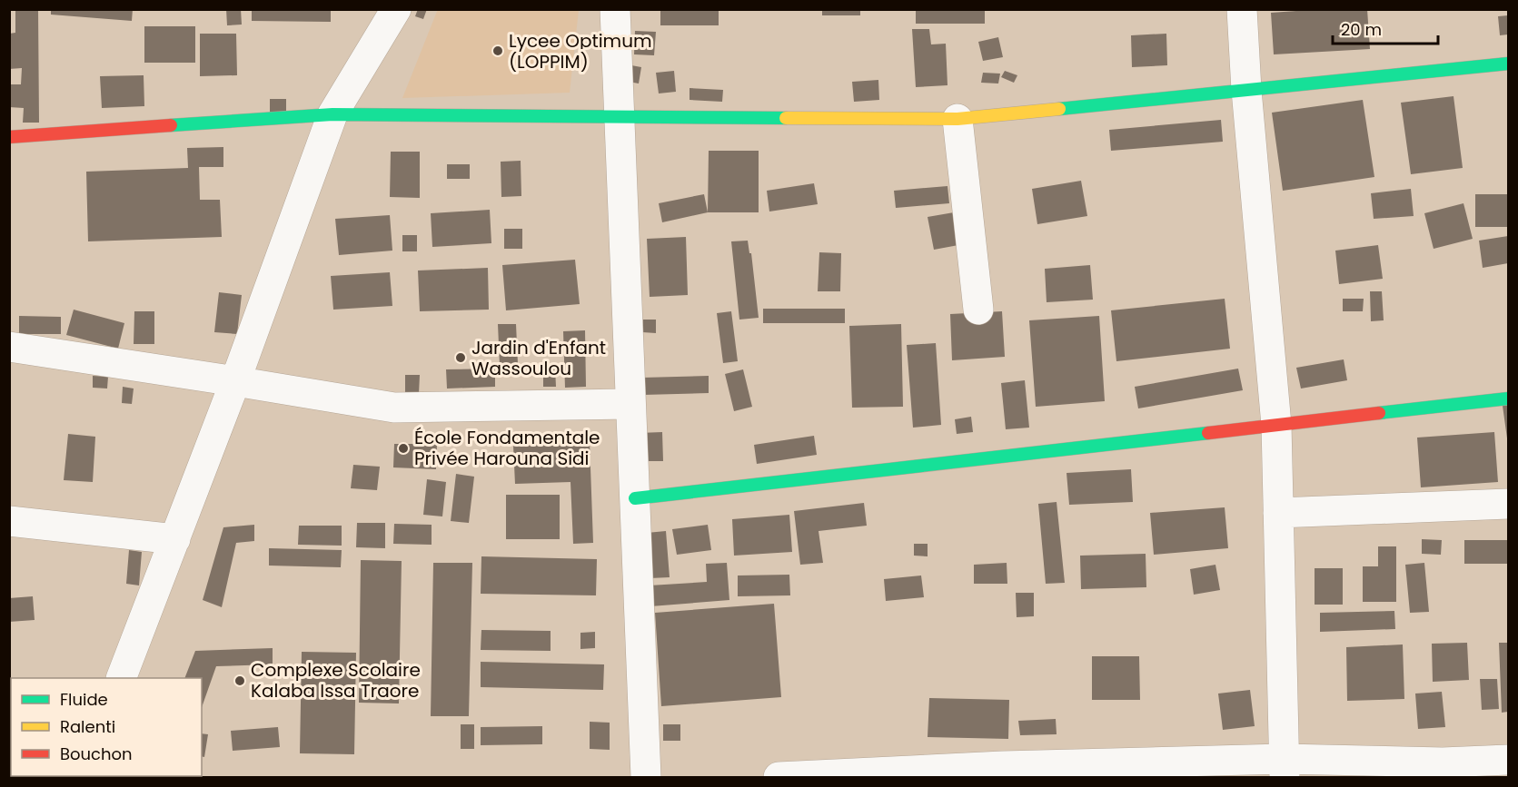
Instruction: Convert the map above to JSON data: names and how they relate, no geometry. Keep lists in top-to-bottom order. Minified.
{"places":["Lycee Optimum (LOPPIM)","Jardin d'Enfant Wassoulou","École Fondamentale Privée Harouna Sidi","Complexe Scolaire Kalaba Issa Traore"],"legend":["Fluide","Ralenti","Bouchon"],"scale_bar":"20 m"}
